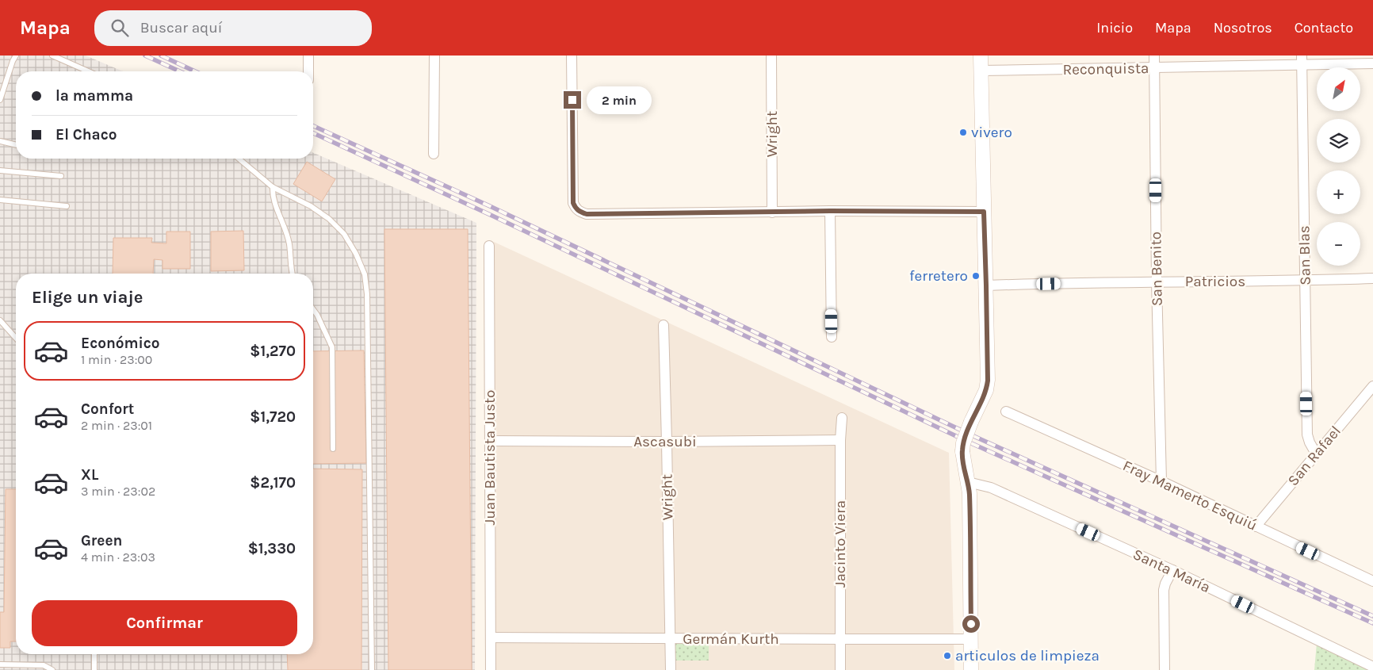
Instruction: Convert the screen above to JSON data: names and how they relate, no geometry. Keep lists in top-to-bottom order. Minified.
{"streets":{"street":["Reconquista","Wright","San Blas","San Benito","Patricios","Ascasubi","San Rafael","Juan Bautista Justo","Fray Mamerto Esquiú","Jacinto Viera","Santa María","Germán Kurth"]},"crossings":[["Reconquista","San Blas"],["Reconquista","San Benito"],["Wright","Ascasubi"],["Wright","Germán Kurth"],["San Blas","Patricios"],["San Blas","San Rafael"],["San Benito","Patricios"],["San Benito","Fray Mamerto Esquiú"],["Ascasubi","Juan Bautista Justo"],["Ascasubi","Jacinto Viera"],["San Rafael","Fray Mamerto Esquiú"],["Juan Bautista Justo","Germán Kurth"],["Jacinto Viera","Germán Kurth"]],"places":["vivero","ferretero","articulos de limpieza"],"north":"top right","page":{"header":"Mapa","search":"Buscar aquí","nav":["Inicio","Mapa","Nosotros","Contacto"],"map_buttons":["+","−"],"banner":["la mamma","El Chaco"],"bubble":"2 min","heading":"Elige un viaje","list":[{"name":"Económico","note":"1 min · 23:00","value":"$1,270"},{"name":"Confort","note":"2 min · 23:01","value":"$1,720"},{"name":"XL","note":"3 min · 23:02","value":"$2,170"},{"name":"Green","note":"4 min · 23:03","value":"$1,330"}],"buttons":"Confirmar"}}
